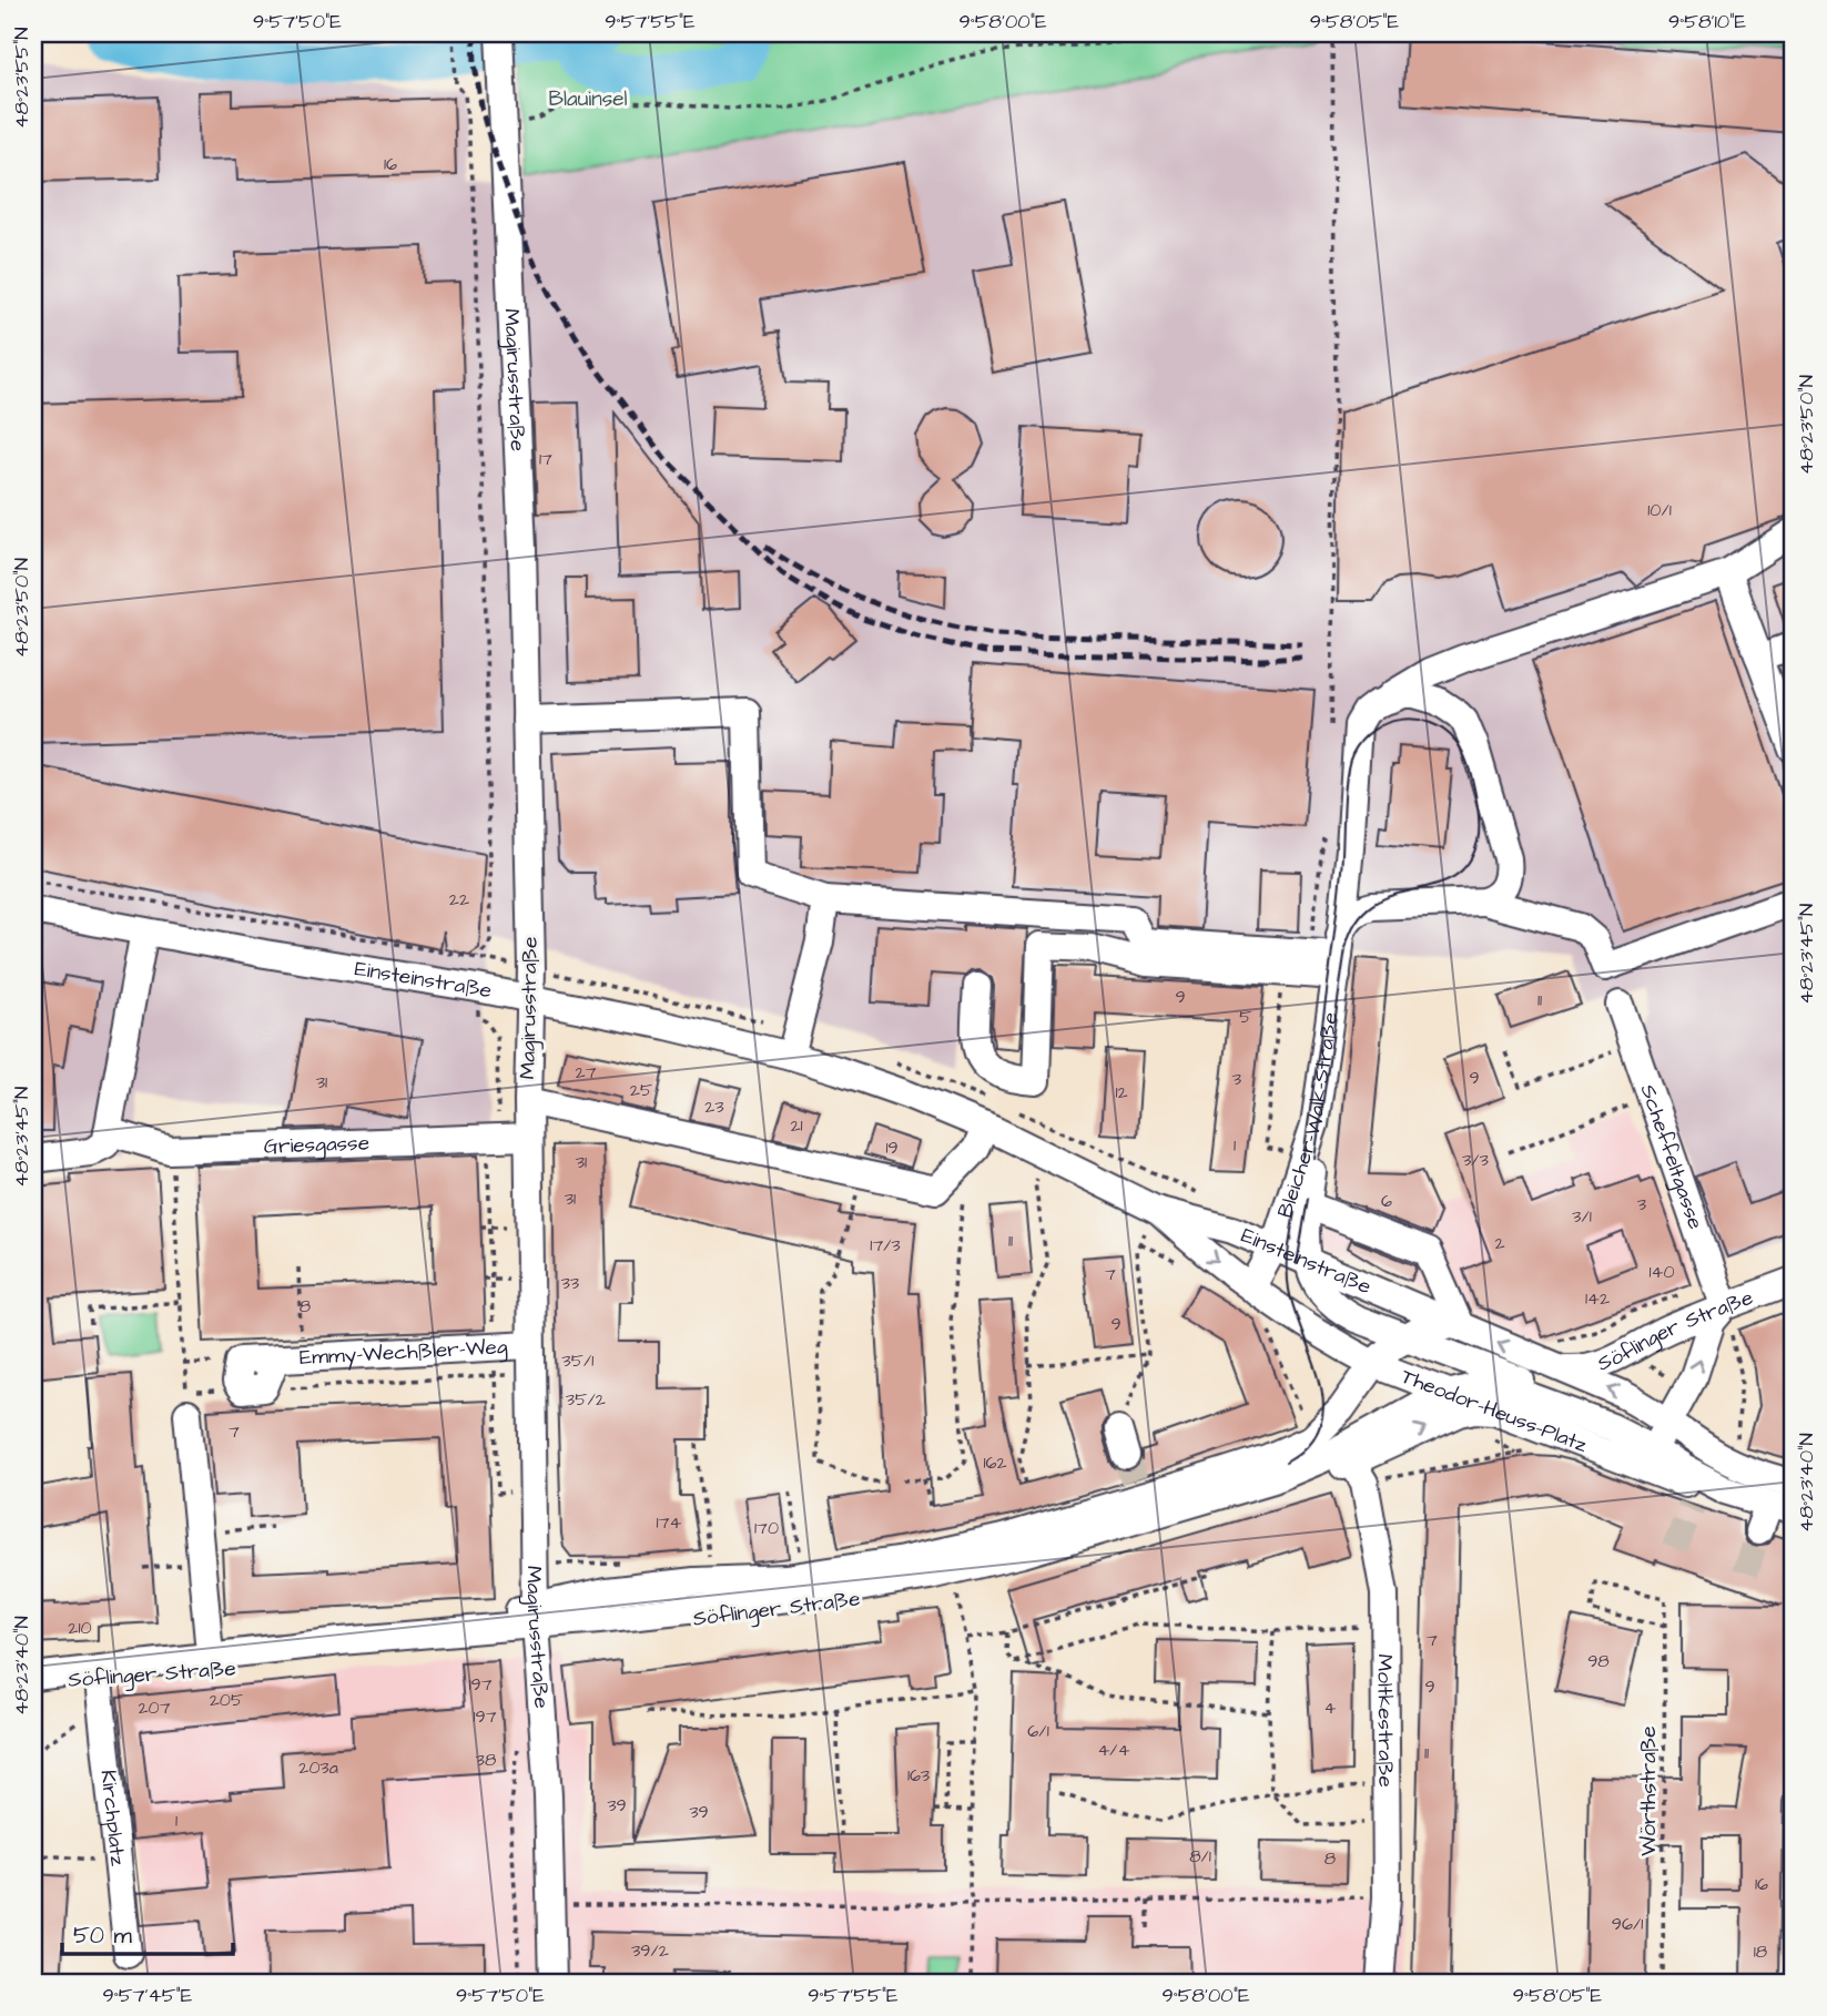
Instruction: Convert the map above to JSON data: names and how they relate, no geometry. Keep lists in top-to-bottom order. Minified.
{"streets":{"street":["Magirusstraße","Einsteinstraße","Bleicher-Walk-Straße","Griesgasse","Scheffeltgasse","Söflinger Straße","Emmy-Wechßler-Weg","Theodor-Heuss-Platz","Moltkestraße","Kirchplatz"],"path":["Wörthstraße"]},"crossings":[["Magirusstraße","Einsteinstraße"],["Magirusstraße","Griesgasse"],["Magirusstraße","Söflinger Straße"],["Magirusstraße","Emmy-Wechßler-Weg"],["Einsteinstraße","Bleicher-Walk-Straße"],["Einsteinstraße","Söflinger Straße"],["Einsteinstraße","Theodor-Heuss-Platz"],["Scheffeltgasse","Söflinger Straße"],["Söflinger Straße","Theodor-Heuss-Platz"],["Söflinger Straße","Moltkestraße"],["Söflinger Straße","Kirchplatz"]],"parks":["Blauinsel"],"house_numbers":["16","17","10/1","22","9","11","5","27","9","3","31","25","12","23","21","1","19","3/3","31","31","6","3","3/1","11","2","17/3","140","7","33","142","8","9","35/1","35/2","7","162","174","170","210","7","98","197","9","205","207","4","197","6/1","4/4","11","38","203a","163","39","39","1","8/1","8","16","96/1","39/2","18"],"scale_bar":"50 m","coordinates":["9°57'50\"E","9°57'55\"E","9°58'00\"E","9°58'05\"E","9°58'10\"E","48°23'55\"N","48°23'50\"N","48°23'45\"N","48°23'40\"N","9°57'45\"E"]}
